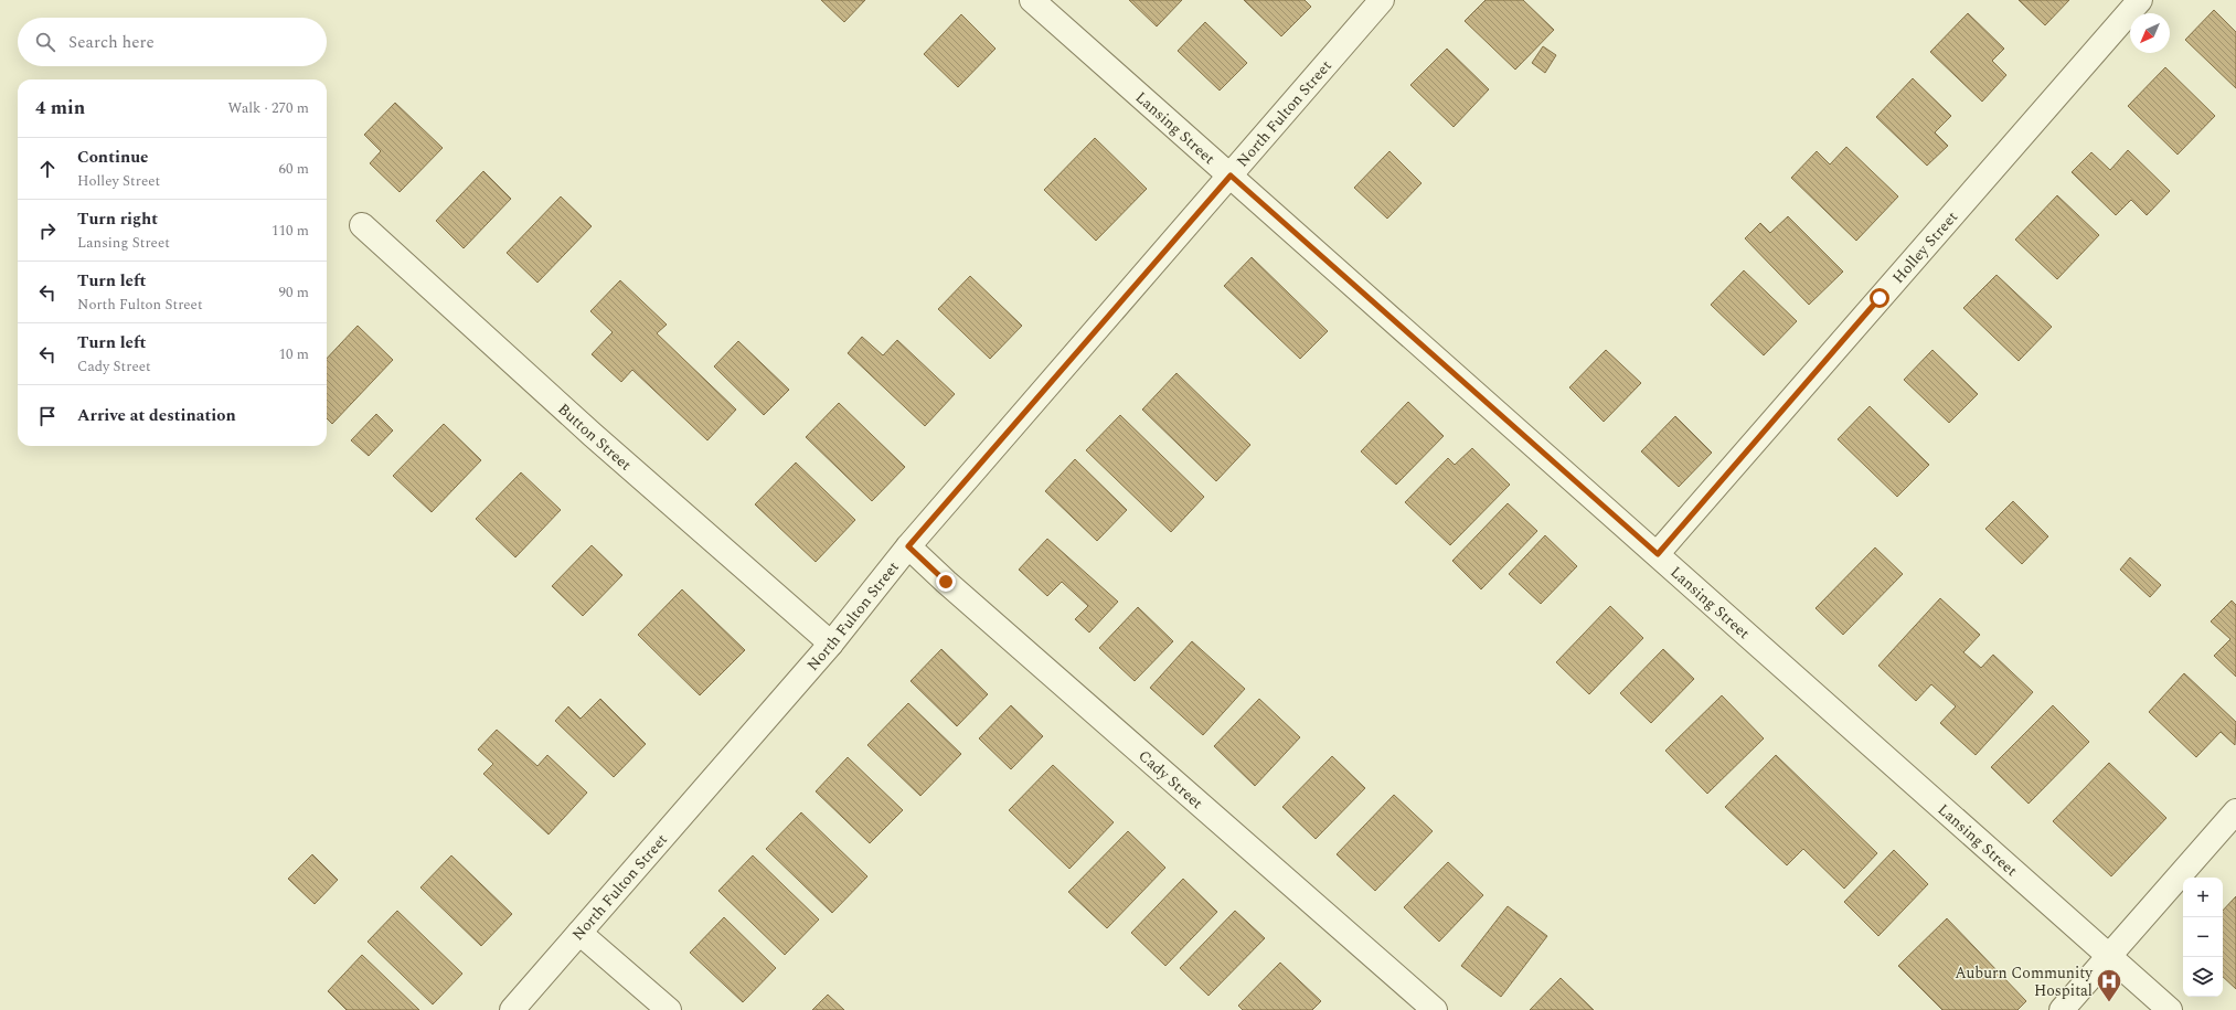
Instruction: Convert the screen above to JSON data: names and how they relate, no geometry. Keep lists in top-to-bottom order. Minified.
{"streets":{"street":["North Fulton Street","Lansing Street","Holley Street","Button Street","Cady Street"]},"crossings":[["North Fulton Street","Lansing Street"],["North Fulton Street","Button Street"],["North Fulton Street","Cady Street"],["Lansing Street","Holley Street"]],"places":{"hospital":["Auburn Community Hospital"]},"north":"bottom left","page":{"search":"Search here","heading":["4 min","Walk · 270 m"],"list":[["Continue","Holley Street","60 m"],["Turn right","Lansing Street","110 m"],["Turn left","North Fulton Street","90 m"],["Turn left","Cady Street","10 m"],"Arrive at destination"],"map_buttons":["+","−"]}}
